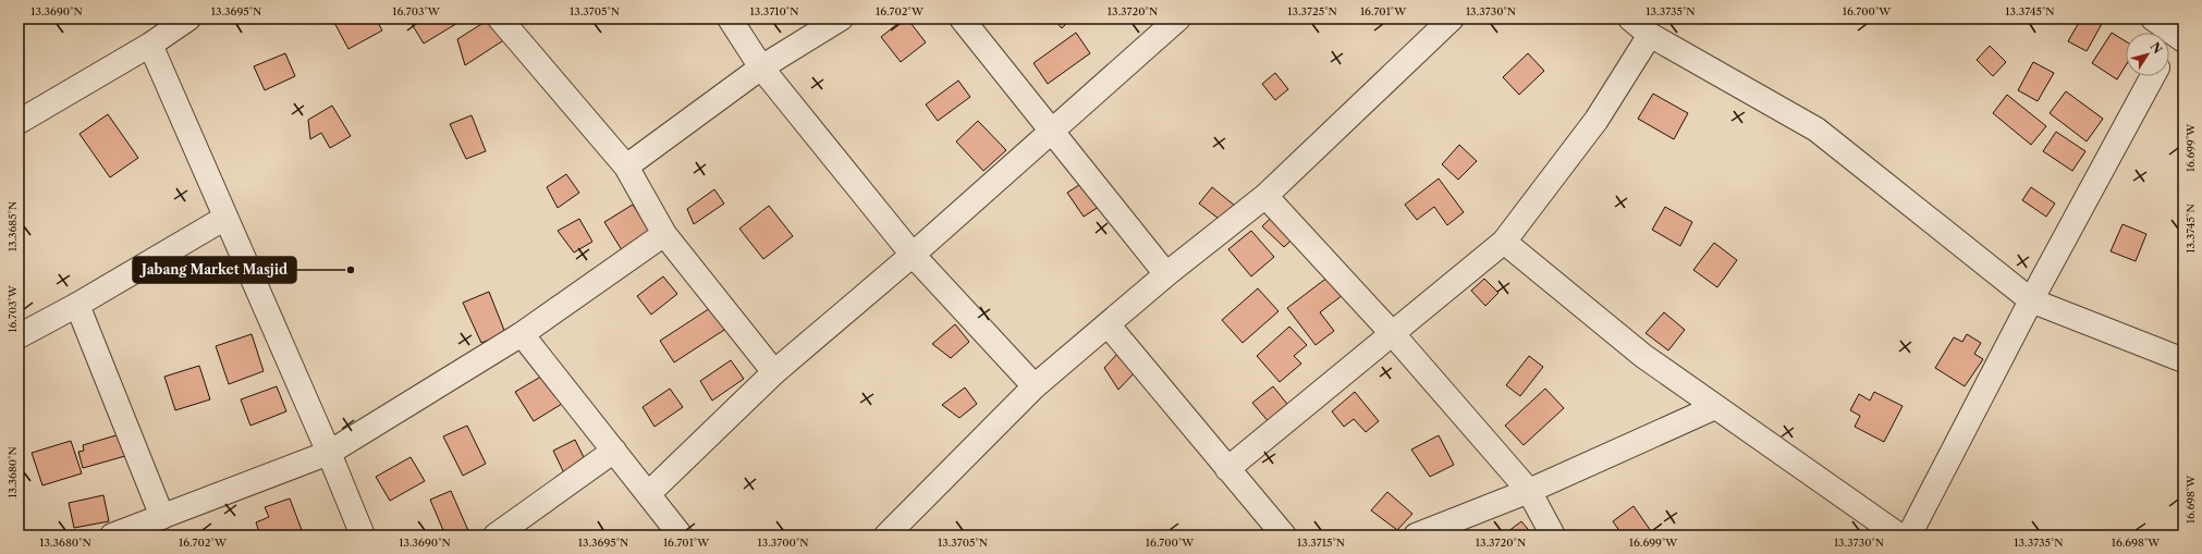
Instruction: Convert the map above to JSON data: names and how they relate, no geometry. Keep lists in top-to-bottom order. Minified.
{"places":["Jabang Market Masjid"],"north":"top right","coordinates":["13.3690°N","13.3695°N","16.703°W","13.3705°N","13.3710°N","16.702°W","13.3720°N","13.3725°N","16.701°W","13.3730°N","13.3735°N","16.700°W","13.3745°N","16.699°W","13.3685°N","13.3680°N","16.698°W","13.3700°N","13.3715°N"]}
